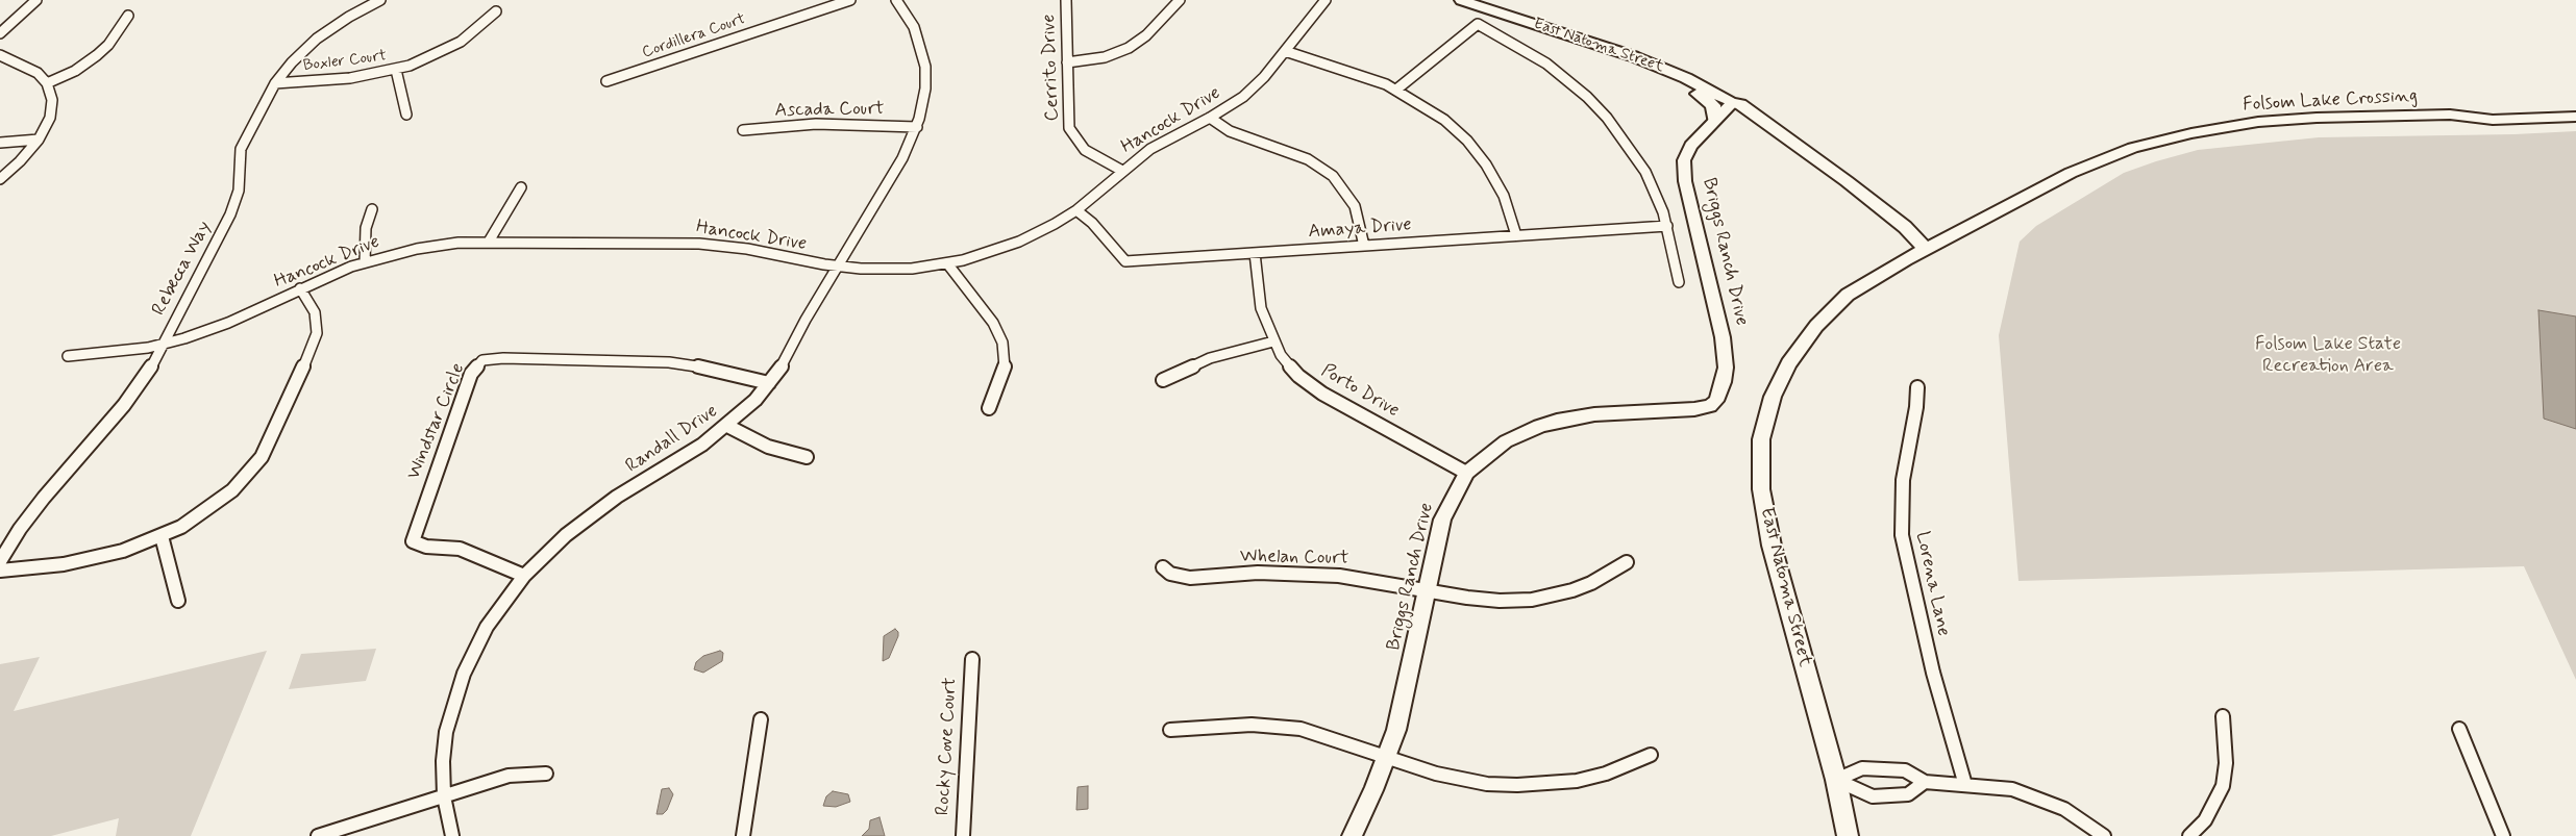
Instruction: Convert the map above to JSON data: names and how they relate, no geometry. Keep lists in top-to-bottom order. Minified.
{"streets":{"main road":["East Natoma Street","Folsom Lake Crossing"],"street":["Cordillera Court","Boxler Court","Cerrito Drive","Ascada Court","Hancock Drive","Amaya Drive","Briggs Ranch Drive","Rebecca Way","Porto Drive","Windstar Circle","Randall Drive","Whelan Court","Lorena Lane","Rocky Cove Court"]},"crossings":[["East Natoma Street","Folsom Lake Crossing"],["East Natoma Street","Briggs Ranch Drive"],["Boxler Court","Rebecca Way"],["Cerrito Drive","Hancock Drive"],["Ascada Court","Randall Drive"],["Hancock Drive","Amaya Drive"],["Hancock Drive","Rebecca Way"],["Hancock Drive","Randall Drive"],["Amaya Drive","Porto Drive"],["Briggs Ranch Drive","Porto Drive"],["Briggs Ranch Drive","Whelan Court"],["Windstar Circle","Randall Drive"]],"parks":["Folsom Lake State Recreation Area"]}
